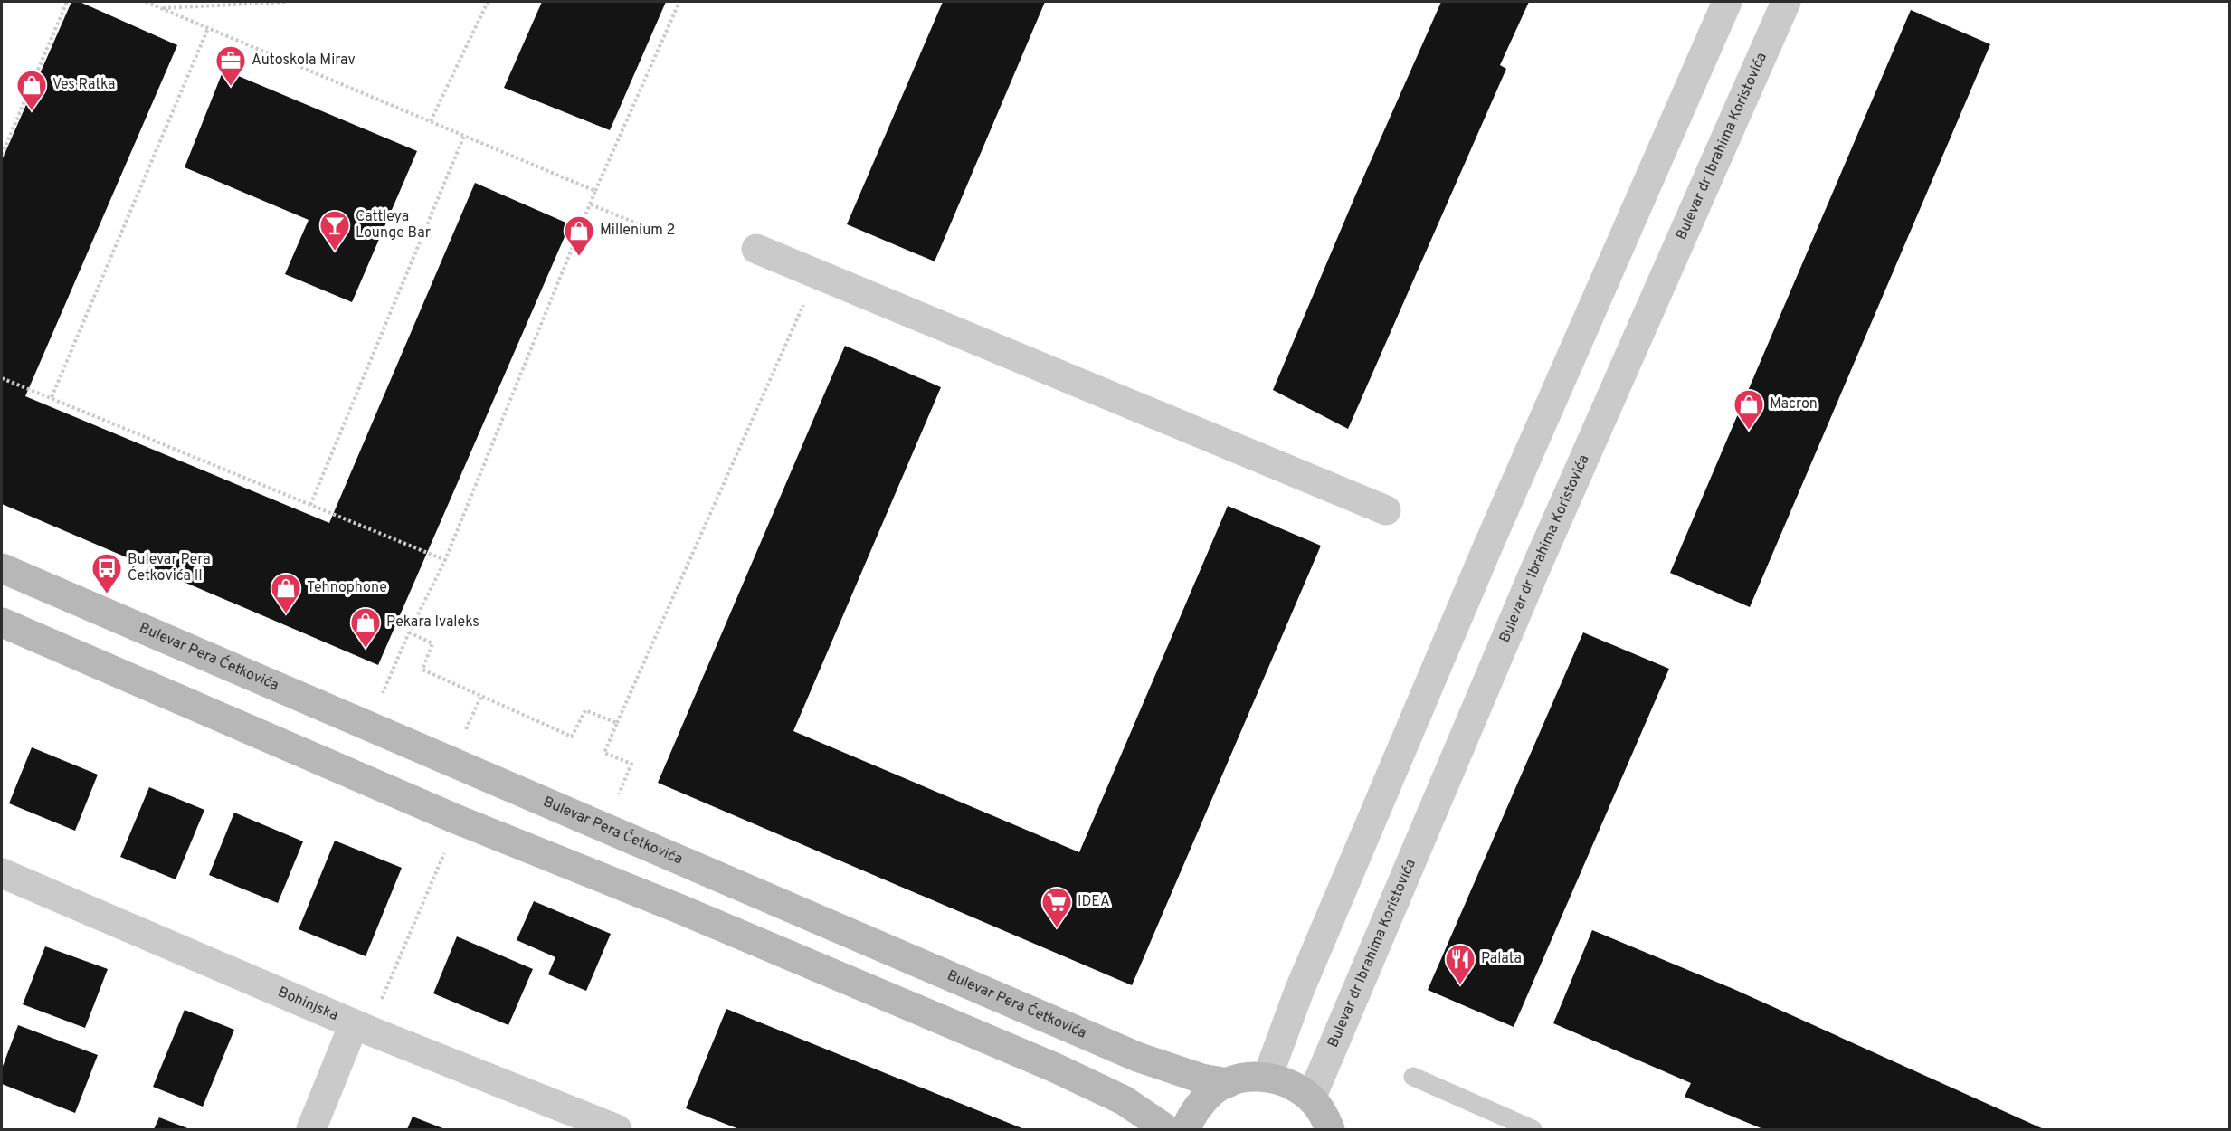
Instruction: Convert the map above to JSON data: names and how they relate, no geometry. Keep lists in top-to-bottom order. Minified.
{"streets":{"main road":["Bulevar Pera Ćetkovića"],"street":["Bulevar dr Ibrahima Koristovića","Bohinjska"]},"places":{"office":["Autoskola Mirav"],"shop":["Ves Ratka","Millenium 2","Macron","Tehnophone","Pekara Ivaleks"],"bar":["Cattleya Lounge Bar"],"bus stop":["Bulevar Pera Ćetkovića II"],"supermarket":["IDEA"],"restaurant":["Palata"]}}
